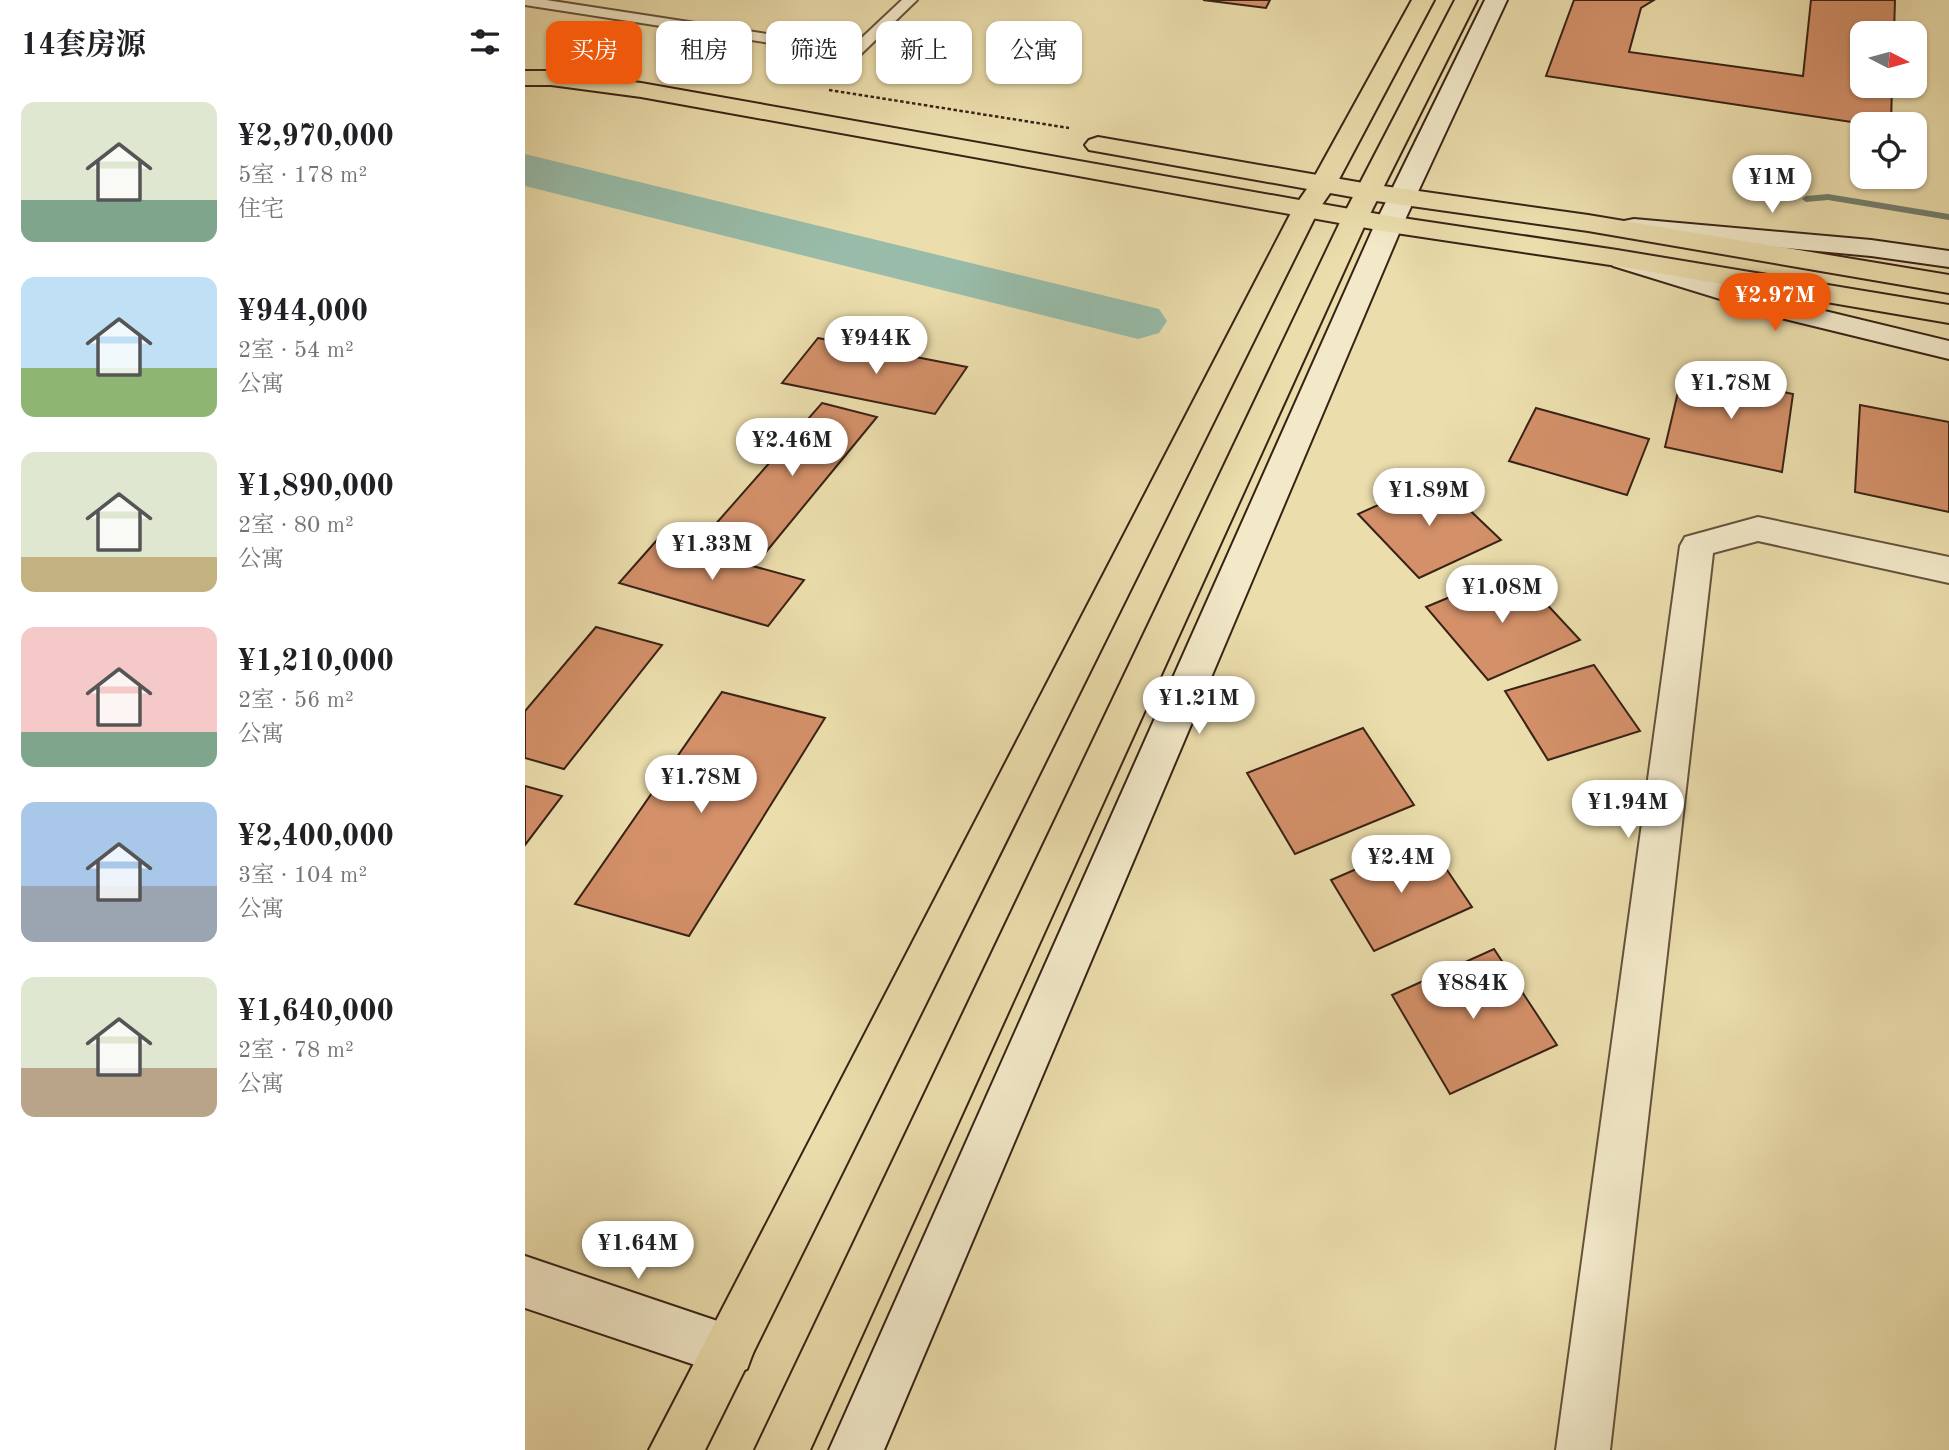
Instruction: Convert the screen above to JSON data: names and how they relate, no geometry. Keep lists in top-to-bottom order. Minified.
{"north":"right","page":{"heading":"14套房源","chip":["买房","租房","筛选","新上","公寓"],"list":[{"name":"¥2,970,000","note":"5室 · 178 m² · 住宅"},{"name":"¥944,000","note":"2室 · 54 m² · 公寓"},{"name":"¥1,890,000","note":"2室 · 80 m² · 公寓"},{"name":"¥1,210,000","note":"2室 · 56 m² · 公寓"},{"name":"¥2,400,000","note":"3室 · 104 m² · 公寓"},{"name":"¥1,640,000","note":"2室 · 78 m² · 公寓"}],"price":["¥1M","¥2.97M","¥944K","¥1.78M","¥2.46M","¥1.89M","¥1.33M","¥1.08M","¥1.21M","¥1.78M","¥1.94M","¥2.4M","¥884K","¥1.64M"]}}
